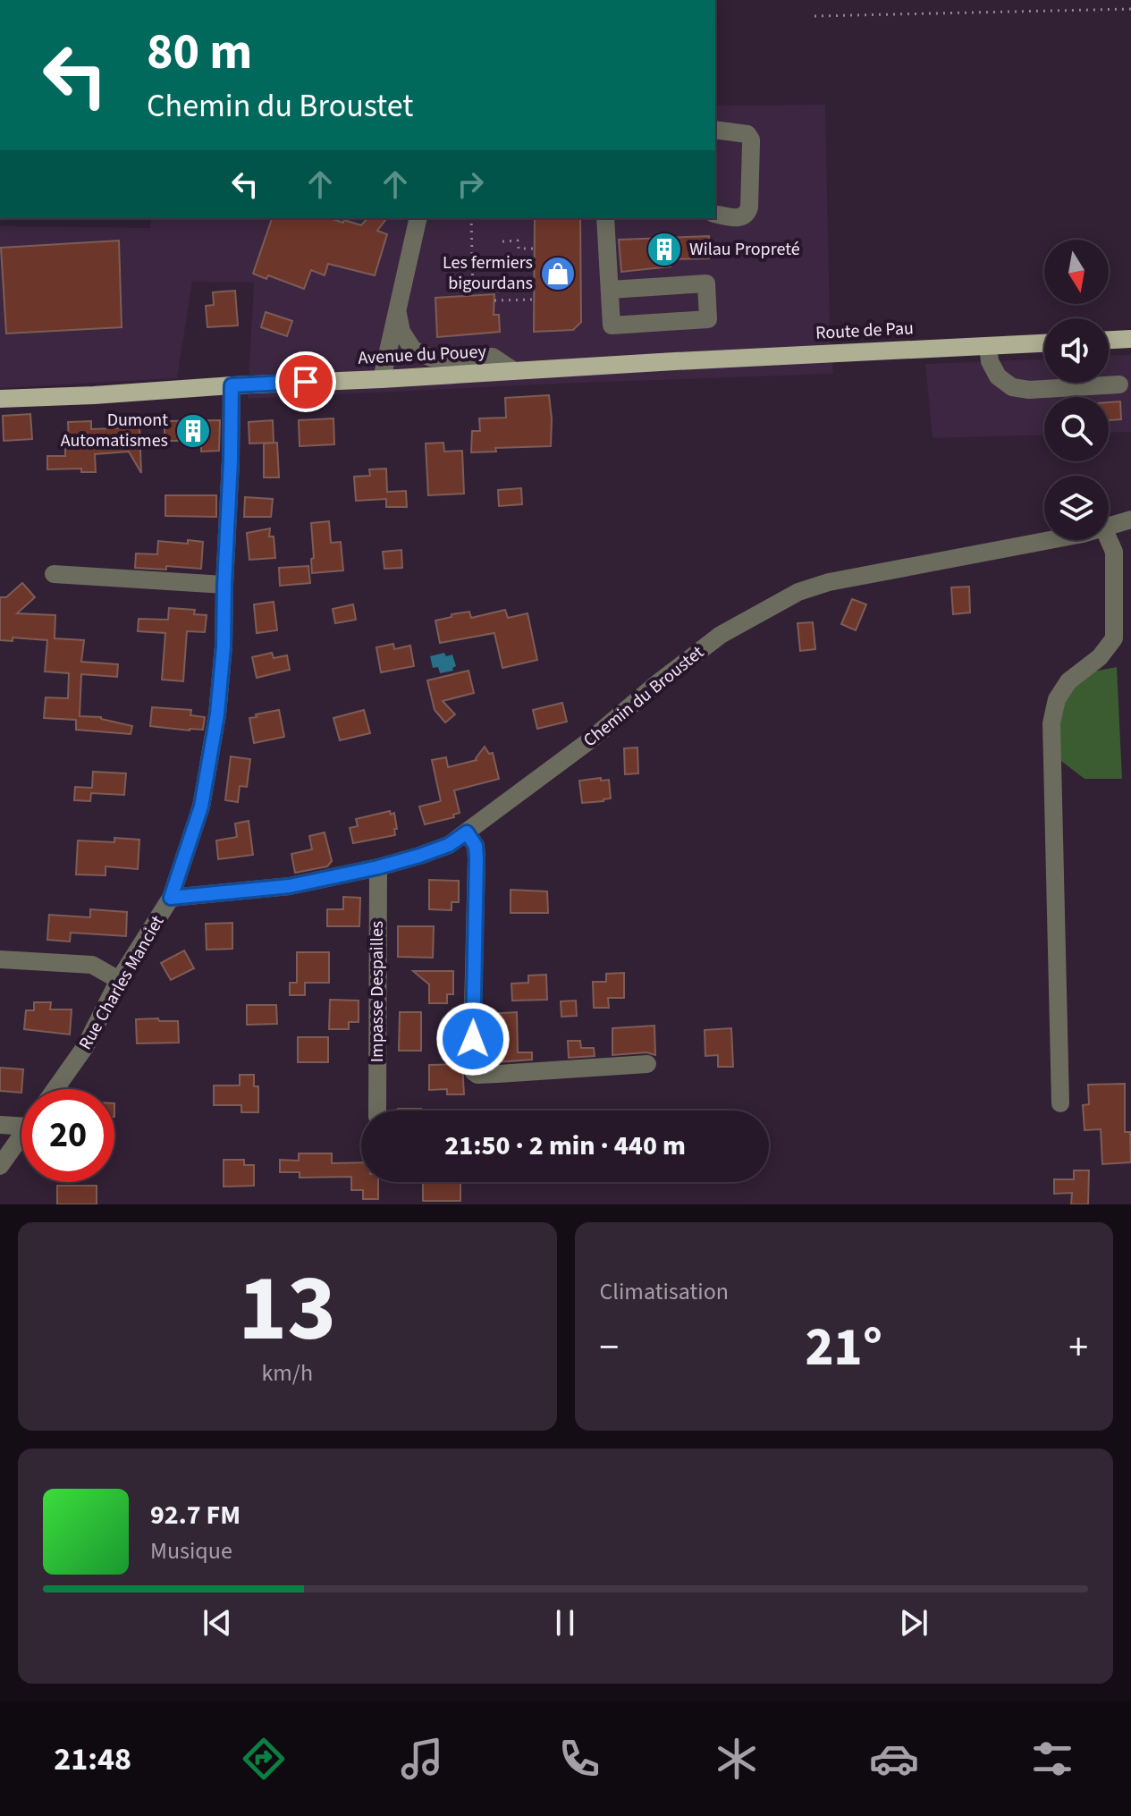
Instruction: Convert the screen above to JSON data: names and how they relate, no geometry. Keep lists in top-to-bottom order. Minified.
{"streets":{"main road":["Route de Pau","Avenue du Pouey"],"street":["Chemin du Broustet","Rue Charles Manciet","Impasse Despailles"]},"crossings":[["Route de Pau","Avenue du Pouey"],["Avenue du Pouey","Rue Charles Manciet"],["Chemin du Broustet","Rue Charles Manciet"],["Chemin du Broustet","Impasse Despailles"]],"places":{"building":["Wilau Propreté","Dumont Automatismes"],"shop":["Les fermiers bigourdans"]},"north":"bottom","page":{"turn":["80 m","Chemin du Broustet"],"limit":"20","trip":"21:50 · 2 min · 440 m","tile":[["13","km/h"],"Climatisation"],"heat":["−","21°","+"],"song":["92.7 FM","Musique"],"tabs":"21:48"}}
